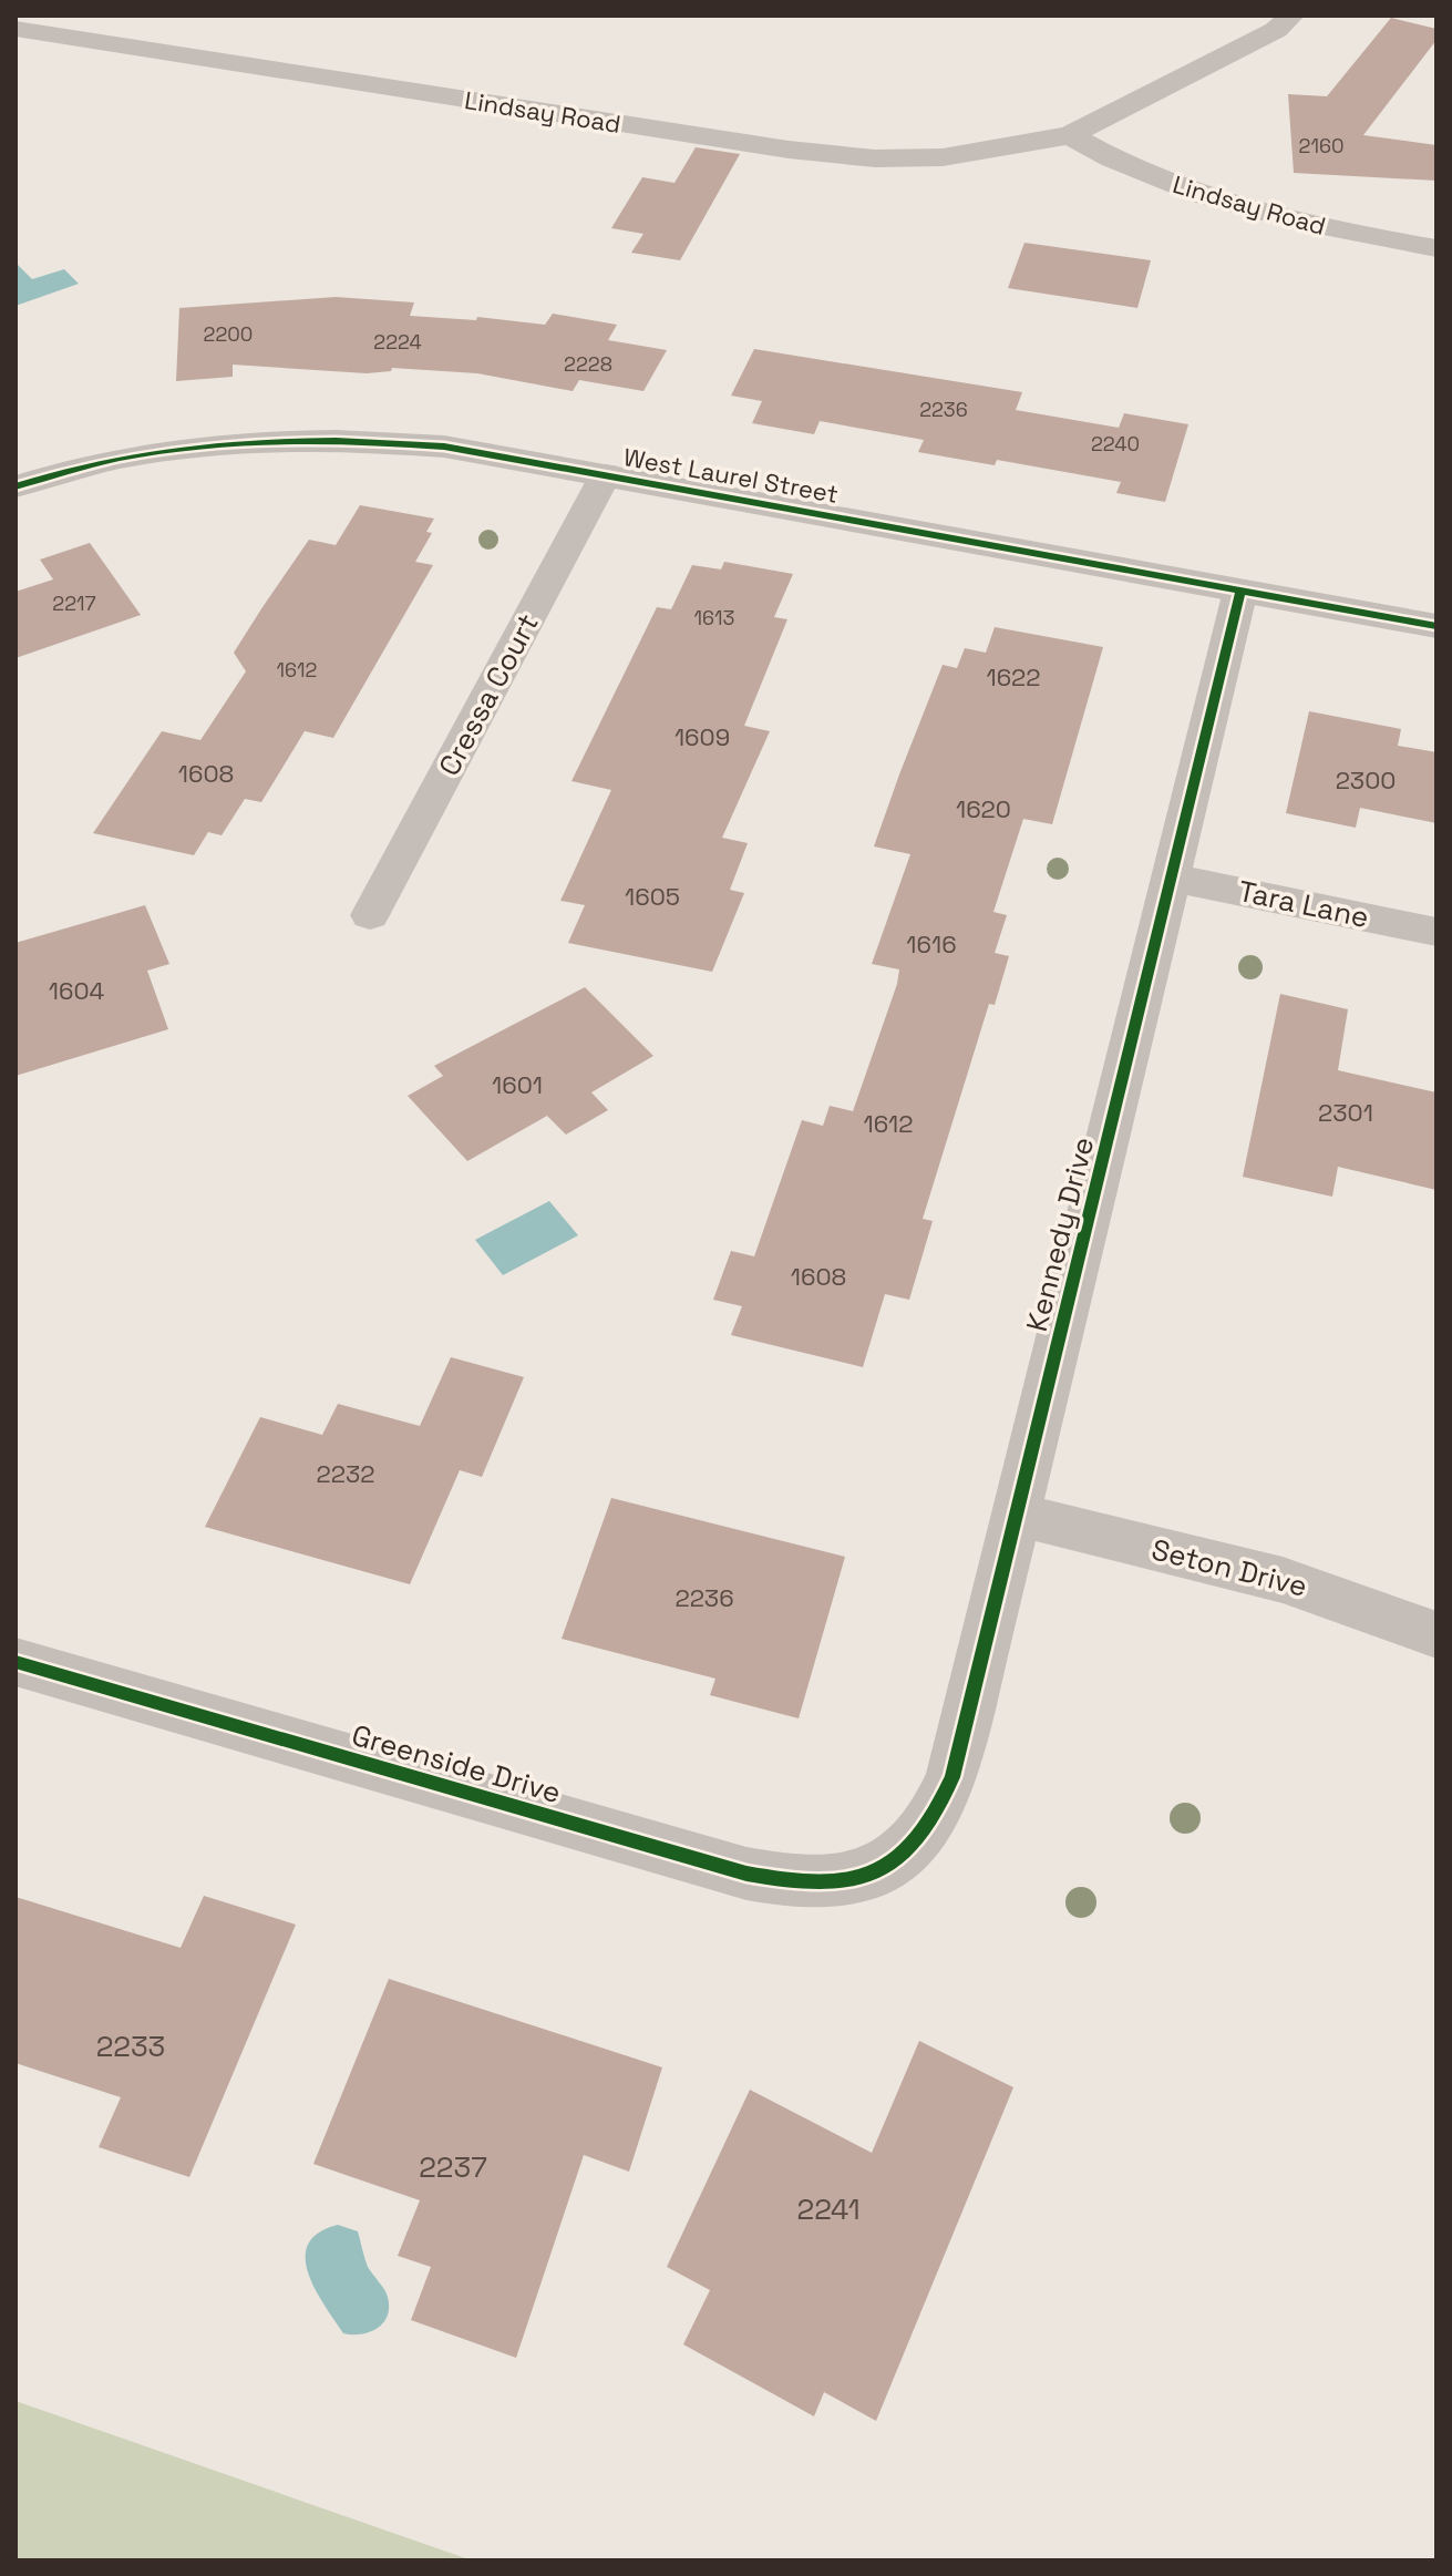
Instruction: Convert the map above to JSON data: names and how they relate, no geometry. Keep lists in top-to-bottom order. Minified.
{"streets":{"street":["Lindsay Road","West Laurel Street","Cressa Court","Tara Lane","Kennedy Drive","Seton Drive","Greenside Drive"]},"crossings":[["West Laurel Street","Cressa Court"],["West Laurel Street","Kennedy Drive"],["Tara Lane","Kennedy Drive"],["Kennedy Drive","Seton Drive"],["Kennedy Drive","Greenside Drive"]],"house_numbers":["2160","2200","2224","2228","2236","2240","2217","1613","1612","1622","1609","1608","2300","1620","1605","1616","1604","1601","2301","1612","1608","2232","2236","2233","2237","2241"]}
